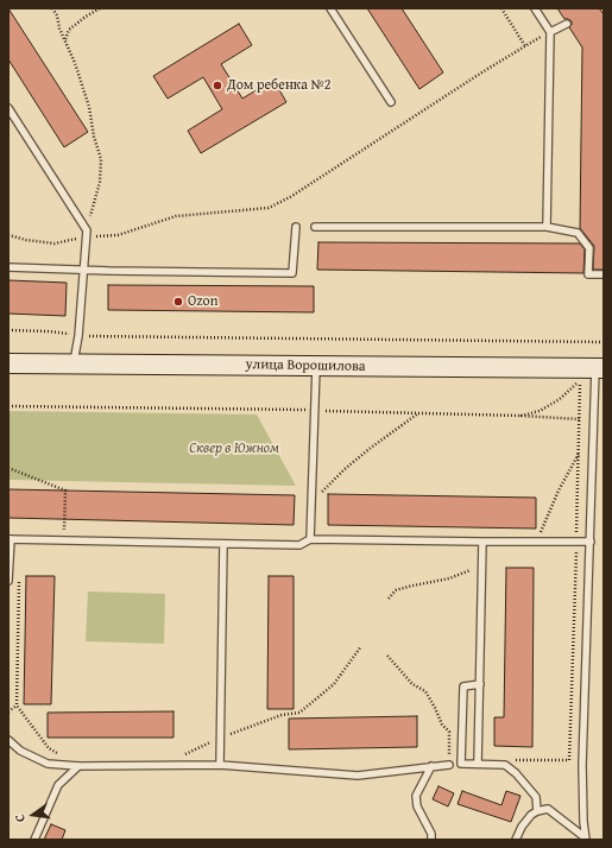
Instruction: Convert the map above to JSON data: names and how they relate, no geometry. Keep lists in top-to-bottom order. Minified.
{"streets":{"main road":["улица Ворошилова"]},"parks":["Сквер в Южном"],"places":["Дом ребенка №2","Ozon"],"north":"left"}
